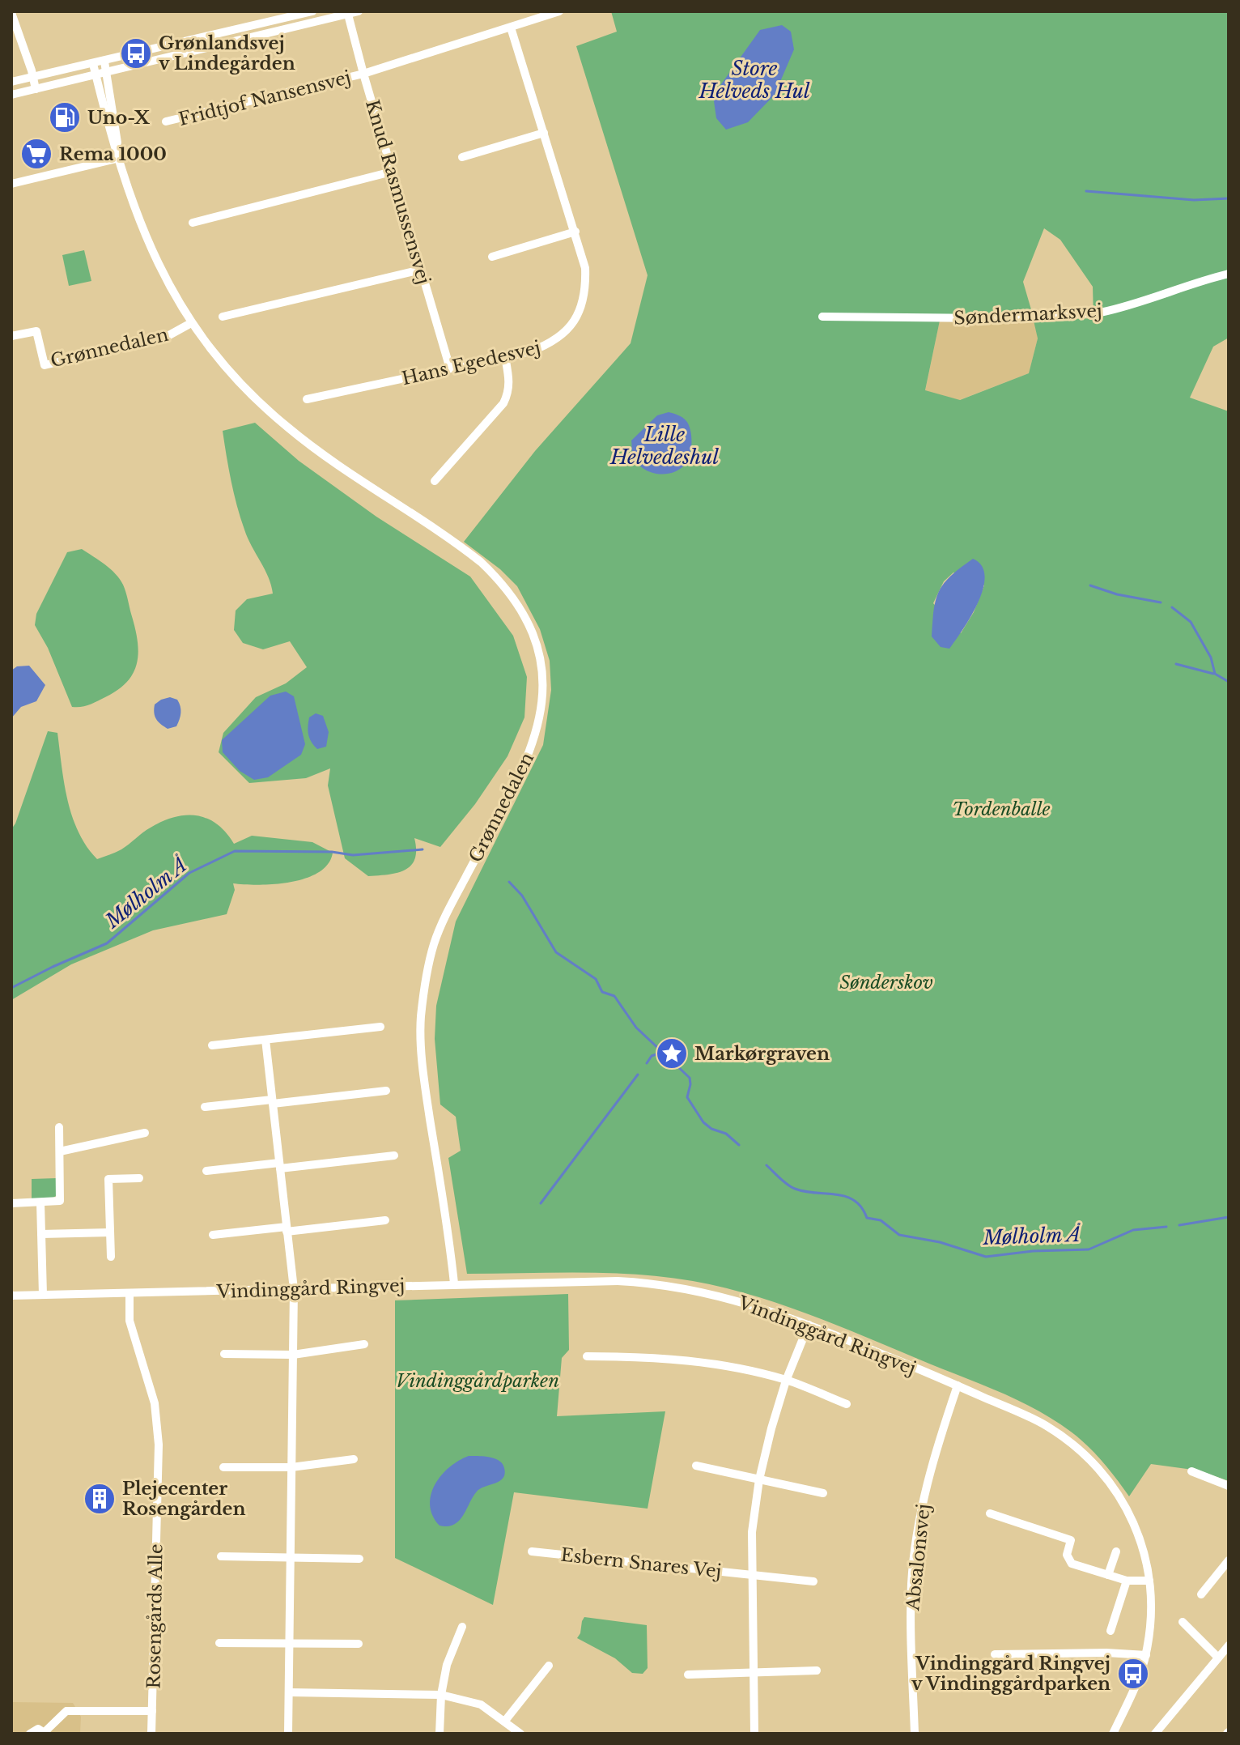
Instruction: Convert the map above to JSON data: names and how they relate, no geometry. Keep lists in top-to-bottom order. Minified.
{"streets":{"street":["Fridtjof Nansensvej","Knud Rasmussensvej","Søndermarksvej","Grønnedalen","Hans Egedesvej","Vindinggård Ringvej","Absalonsvej","Esbern Snares Vej","Rosengårds Alle"]},"crossings":[["Fridtjof Nansensvej","Knud Rasmussensvej"],["Fridtjof Nansensvej","Hans Egedesvej"],["Knud Rasmussensvej","Hans Egedesvej"],["Grønnedalen","Vindinggård Ringvej"],["Vindinggård Ringvej","Absalonsvej"],["Vindinggård Ringvej","Rosengårds Alle"]],"water":["Store Helveds Hul","Lille Helvedeshul","Mølholm Å"],"parks":["Tordenballe","Sønderskov","Vindinggårdparken"],"places":{"bus stop":["Grønlandsvej v Lindegården","Vindinggård Ringvej v Vindinggårdparken"],"fuel station":["Uno-X"],"supermarket":["Rema 1000"],"place":["Markørgraven"],"building":["Plejecenter Rosengården"]}}
